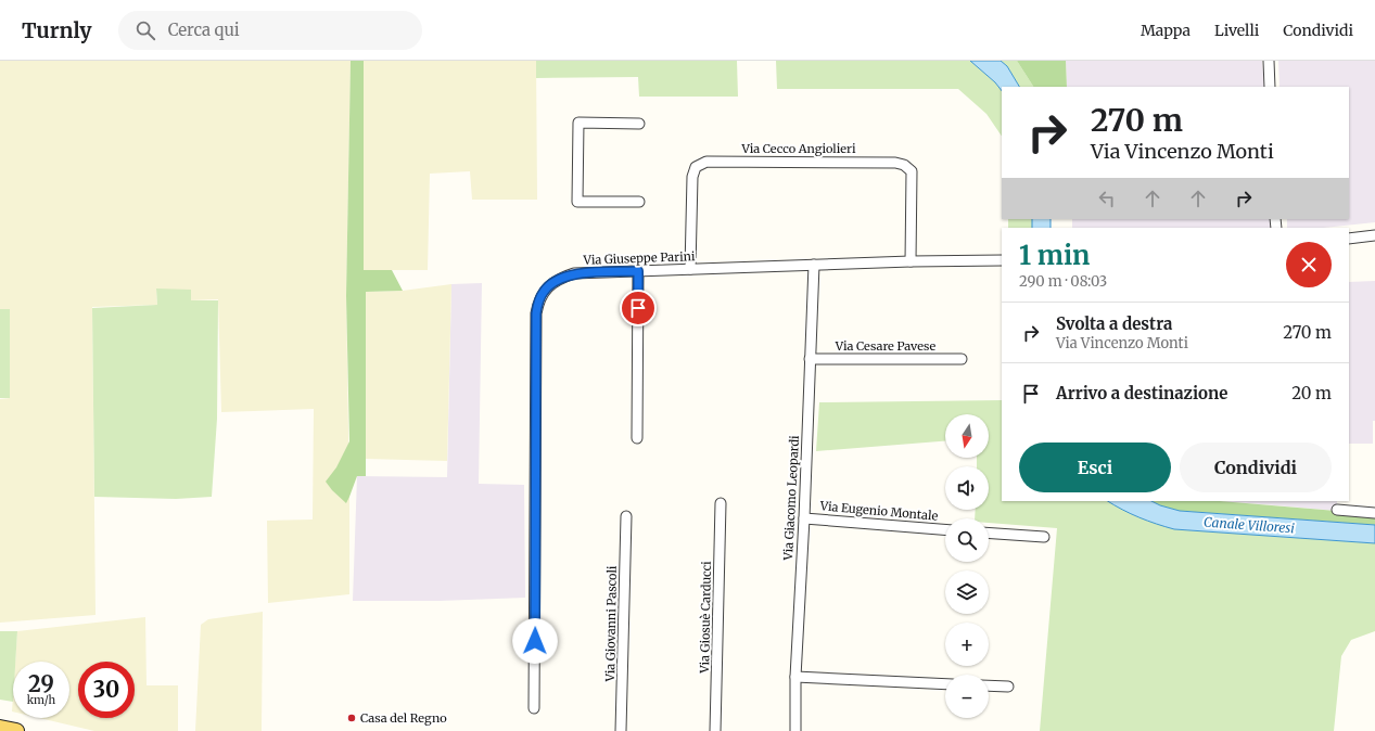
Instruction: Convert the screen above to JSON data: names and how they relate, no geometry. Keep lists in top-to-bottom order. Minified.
{"streets":{"street":["Via Cecco Angiolieri","Via Giuseppe Parini","Via Cesare Pavese","Via Giacomo Leopardi","Via Eugenio Montale","Via Giosuè Carducci","Via Giovanni Pascoli"]},"crossings":[["Via Cecco Angiolieri","Via Giuseppe Parini"],["Via Giuseppe Parini","Via Giacomo Leopardi"],["Via Cesare Pavese","Via Giacomo Leopardi"],["Via Giacomo Leopardi","Via Eugenio Montale"]],"water":["Canale Villoresi"],"places":["Casa del Regno"],"north":"bottom","page":{"header":"Turnly","search":"Cerca qui","nav":["Mappa","Livelli","Condividi"],"turn":["270 m","Via Vincenzo Monti"],"heading":["1 min","290 m · 08:03"],"list":[{"name":"Svolta a destra","note":"Via Vincenzo Monti","value":"270 m"},{"name":"Arrivo a destinazione","value":"20 m"}],"map_buttons":["+","−"],"buttons":["Esci","Condividi"],"speed":"29 km/h","limit":"30"}}
